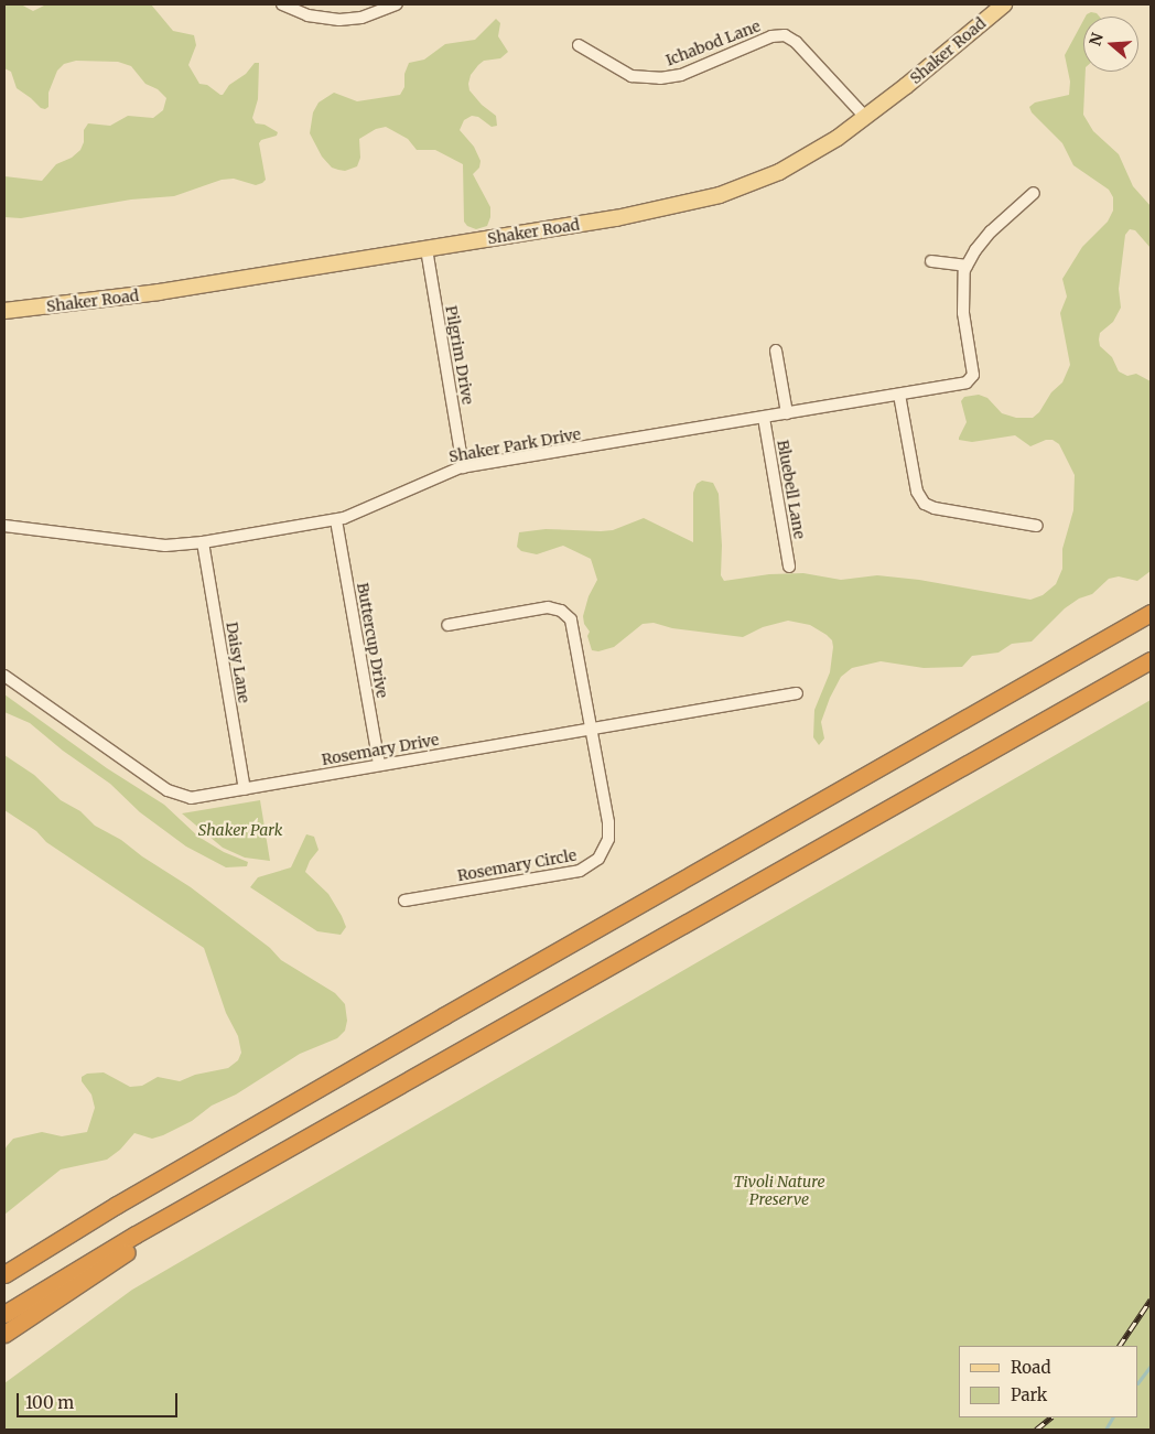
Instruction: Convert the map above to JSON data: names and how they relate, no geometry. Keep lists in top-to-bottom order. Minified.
{"streets":{"main road":["Shaker Road"],"street":["Ichabod Lane","Pilgrim Drive","Shaker Park Drive","Bluebell Lane","Buttercup Drive","Daisy Lane","Rosemary Drive","Rosemary Circle"]},"crossings":[["Ichabod Lane","Shaker Road"],["Shaker Road","Pilgrim Drive"],["Pilgrim Drive","Shaker Park Drive"],["Shaker Park Drive","Bluebell Lane"],["Shaker Park Drive","Buttercup Drive"],["Shaker Park Drive","Daisy Lane"],["Buttercup Drive","Rosemary Drive"],["Daisy Lane","Rosemary Drive"],["Rosemary Drive","Rosemary Circle"]],"parks":["Shaker Park","Tivoli Nature Preserve"],"legend":["Road","Park"],"scale_bar":"100 m","north":"left"}
